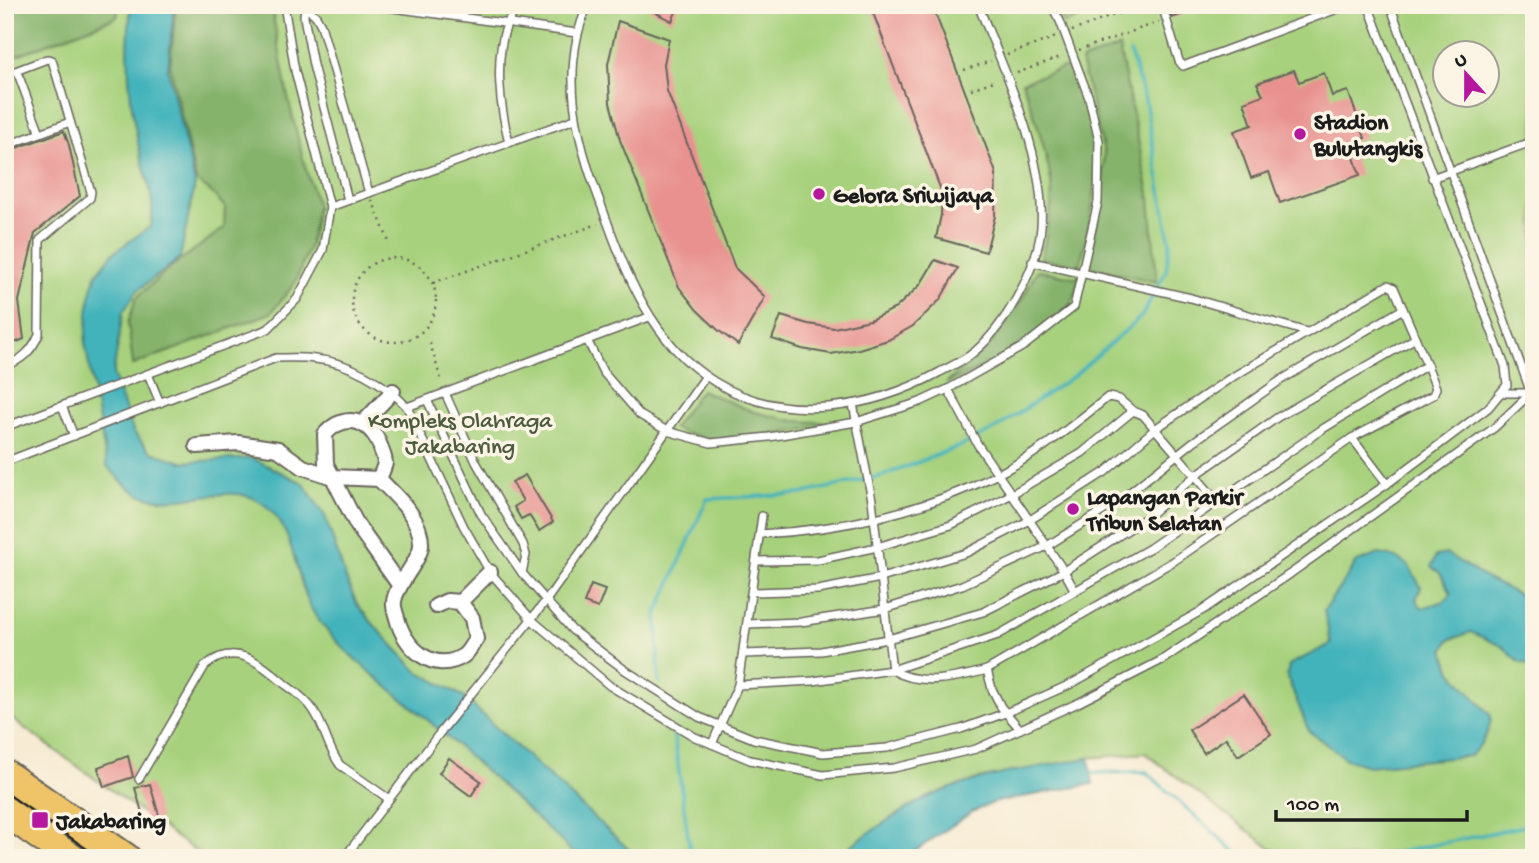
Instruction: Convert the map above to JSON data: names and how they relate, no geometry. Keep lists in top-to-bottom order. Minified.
{"parks":["Kompleks Olahraga Jakabaring"],"places":{"other":["Stadion Bulutangkis","Gelora Sriwijaya","Lapangan Parkir Tribun Selatan"],"transit":["Jakabaring"]},"scale_bar":"100 m","north":"top"}
